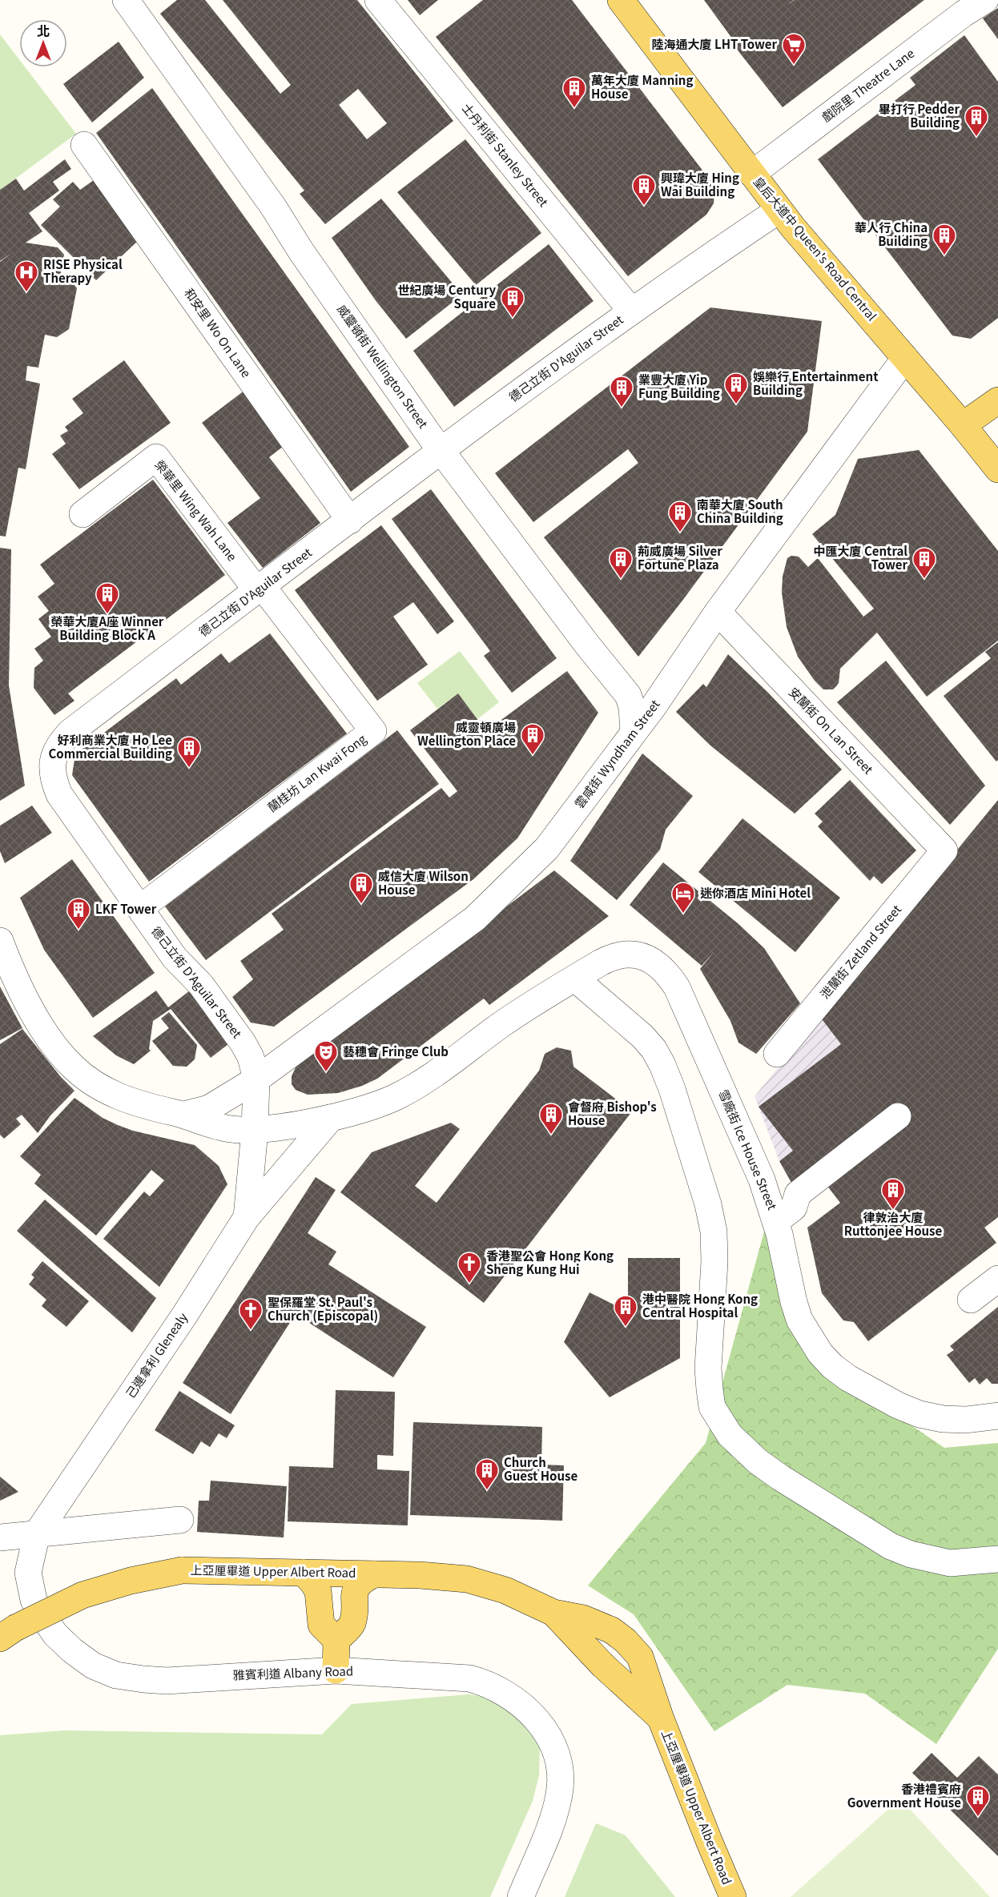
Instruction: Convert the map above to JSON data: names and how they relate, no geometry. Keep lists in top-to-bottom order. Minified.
{"streets":{"main road":["皇后大道中 Queen's Road Central","上亞厘畢道 Upper Albert Road"],"street":["戲院里 Theatre Lane","士丹利街 Stanley Street","和安里 Wo On Lane","德己立街 D'Aguilar Street","威靈頓街 Wellington Street","榮華里 Wing Wah Lane","安蘭街 On Lan Street","雲咸街 Wyndham Street","蘭桂坊 Lan Kwai Fong","泄蘭街 Zetland Street","雪廠街 Ice House Street","己連拿利 Glenealy","雅賓利道 Albany Road"]},"crossings":[["戲院里 Theatre Lane","皇后大道中 Queen's Road Central"],["士丹利街 Stanley Street","德己立街 D'Aguilar Street"],["皇后大道中 Queen's Road Central","德己立街 D'Aguilar Street"],["皇后大道中 Queen's Road Central","雲咸街 Wyndham Street"],["和安里 Wo On Lane","德己立街 D'Aguilar Street"],["德己立街 D'Aguilar Street","威靈頓街 Wellington Street"],["德己立街 D'Aguilar Street","榮華里 Wing Wah Lane"],["德己立街 D'Aguilar Street","雲咸街 Wyndham Street"],["德己立街 D'Aguilar Street","蘭桂坊 Lan Kwai Fong"],["威靈頓街 Wellington Street","雲咸街 Wyndham Street"],["榮華里 Wing Wah Lane","蘭桂坊 Lan Kwai Fong"],["安蘭街 On Lan Street","雲咸街 Wyndham Street"],["安蘭街 On Lan Street","泄蘭街 Zetland Street"],["雲咸街 Wyndham Street","雪廠街 Ice House Street"],["雲咸街 Wyndham Street","己連拿利 Glenealy"],["己連拿利 Glenealy","雅賓利道 Albany Road"]],"places":{"supermarket":["陸海通大廈 LHT Tower"],"building":["萬年大廈 Manning House","畢打行 Pedder Building","興瑋大廈 Hing Wai Building","華人行 China Building","世紀廣場 Century Square","娛樂行 Entertainment Building","業豐大廈 Yip Fung Building","南華大廈 South China Building","荊威廣場 Silver Fortune Plaza","中匯大廈 Central Tower","榮華大廈A座 Winner Building Block A","威靈頓廣場 Wellington Place","好利商業大廈 Ho Lee Commercial Building","威信大廈 Wilson House","LKF Tower","會督府 Bishop's House","律敦治大廈 Ruttonjee House","港中醫院 Hong Kong Central Hospital","Church Guest House","香港禮賓府 Government House"],"hospital":["RISE Physical Therapy"],"hotel":["迷你酒店 Mini Hotel"],"theatre":["藝穗會 Fringe Club"],"church":["香港聖公會 Hong Kong Sheng Kung Hui","聖保羅堂 St. Paul's Church (Episcopal)"]},"north":"top"}
